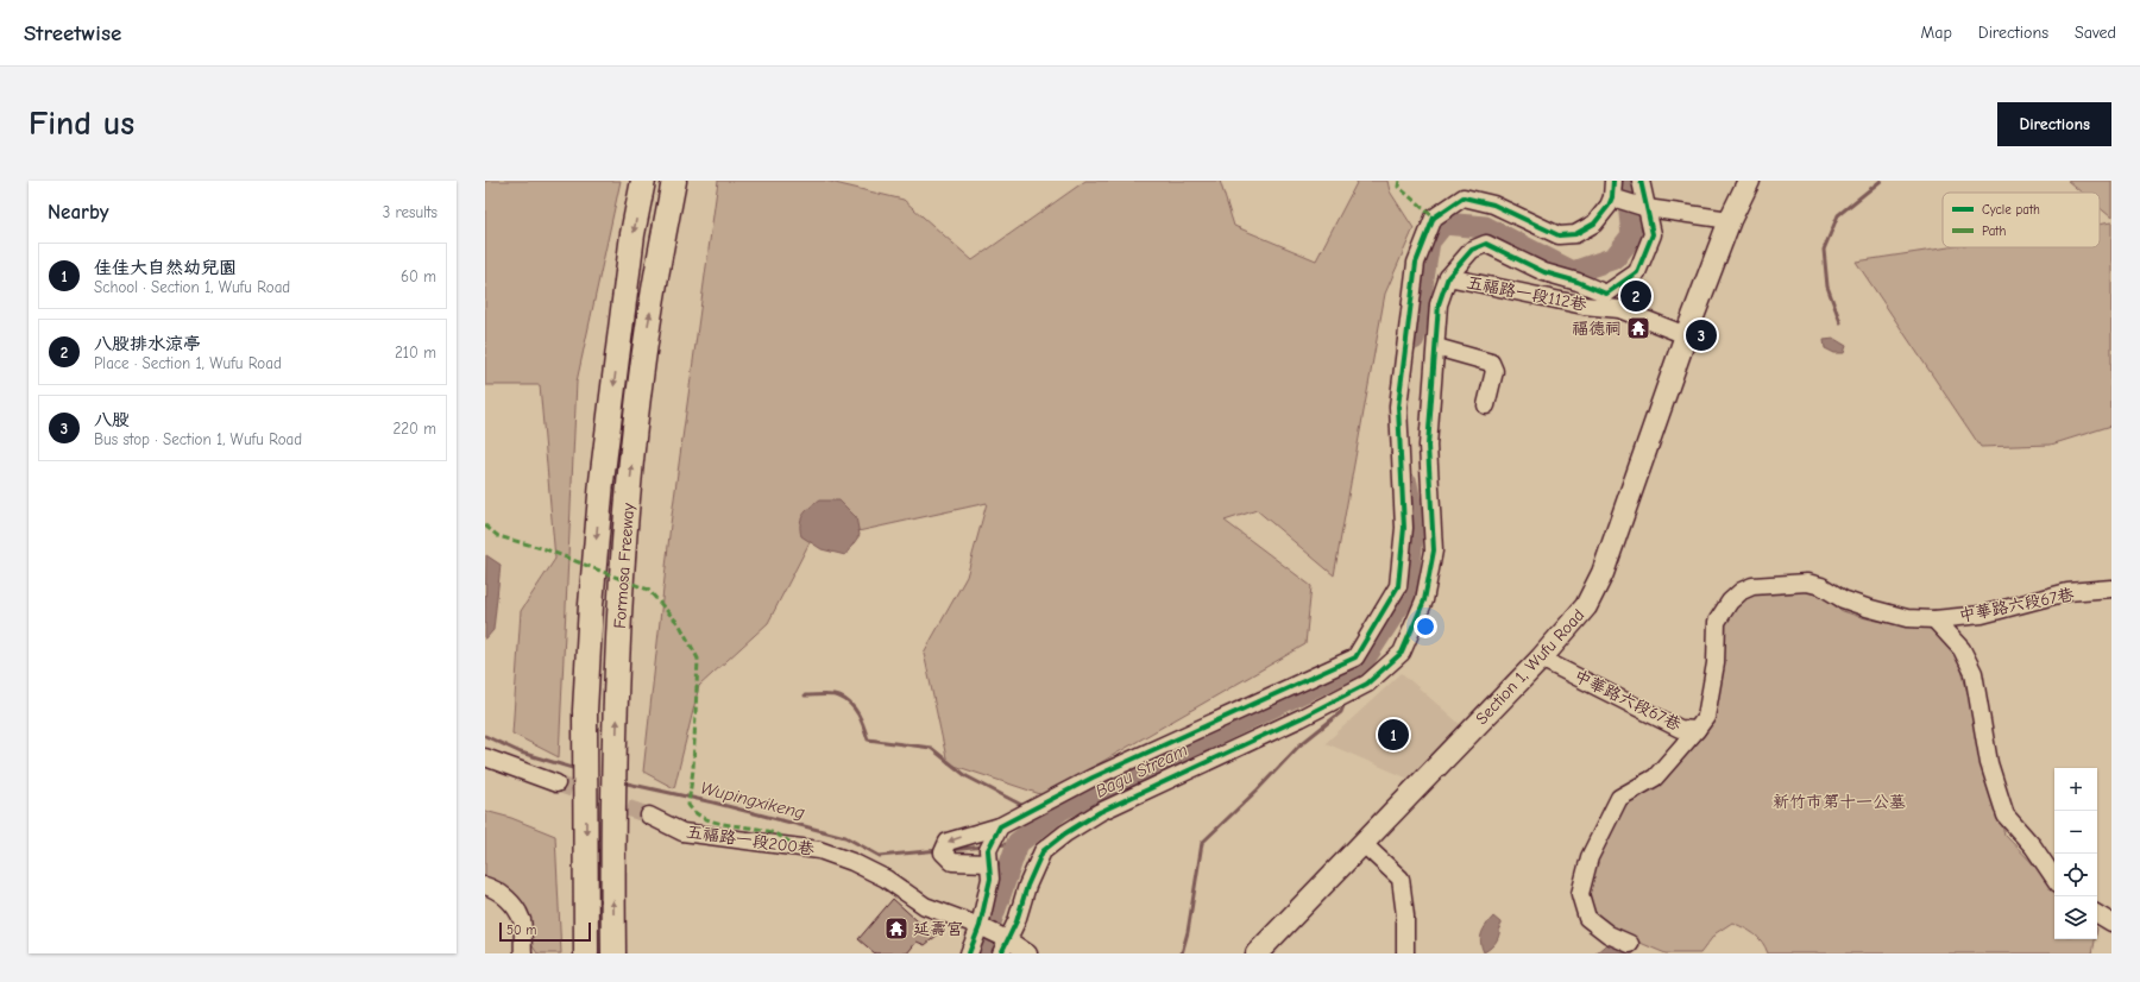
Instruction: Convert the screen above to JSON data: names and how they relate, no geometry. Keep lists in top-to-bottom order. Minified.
{"streets":{"highway":["Formosa Freeway"],"main road":["Section 1, Wufu Road"],"lane":["五福路一段112巷","中華路六段67巷","五福路一段200巷"]},"crossings":[["五福路一段112巷","Section 1, Wufu Road"],["中華路六段67巷","Section 1, Wufu Road"]],"water":["Bagu Stream","Wupingxikeng"],"parks":["新竹市第十一公墓"],"places":{"temple":["福德祠","延壽宮"]},"legend":["Cycle path","Path"],"scale_bar":"50 m","page":{"header":"Streetwise","nav":["Map","Directions","Saved"],"buttons":"Directions","title":"Find us","heading":["Nearby","3 results"],"list":[{"mark":"1","name":"佳佳大自然幼兒園","note":"School · Section 1, Wufu Road","value":"60 m"},{"mark":"2","name":"八股排水涼亭","note":"Place · Section 1, Wufu Road","value":"210 m"},{"mark":"3","name":"八股","note":"Bus stop · Section 1, Wufu Road","value":"220 m"}],"pins":["2","3","1"],"map_buttons":["+","−"],"scale":"50 m"}}
